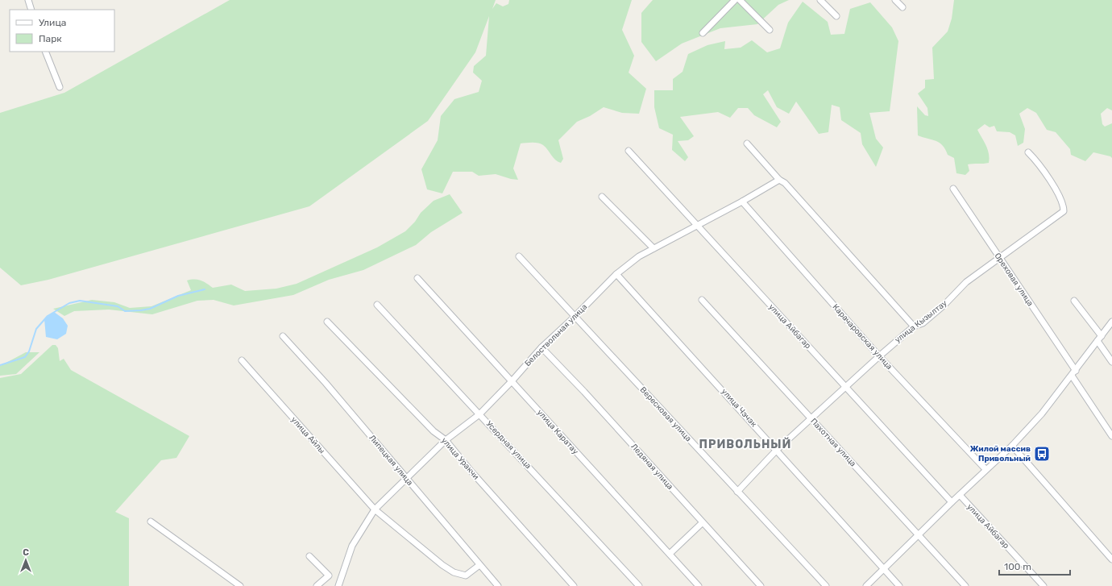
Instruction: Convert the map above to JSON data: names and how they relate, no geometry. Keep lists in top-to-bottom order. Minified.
{"streets":{"street":["Ореховая улица","улица Кызылтау","улица Айбагар","Белоствольная улица","Карачаровская улица","улица Чэчэк","Вересковая улица","улица Каратау","улица Айлы","Пахотная улица","Усердная улица","улица Уракчи","Липецкая улица","Ледяная улица"]},"crossings":[["Ореховая улица","улица Кызылтау"],["улица Кызылтау","улица Айбагар"],["улица Кызылтау","Карачаровская улица"],["улица Кызылтау","улица Чэчэк"],["улица Кызылтау","Вересковая улица"],["улица Кызылтау","Пахотная улица"],["улица Айбагар","Белоствольная улица"],["Белоствольная улица","Карачаровская улица"],["Белоствольная улица","улица Чэчэк"],["Белоствольная улица","Вересковая улица"],["Белоствольная улица","улица Каратау"],["Белоствольная улица","улица Айлы"],["Белоствольная улица","Усердная улица"],["Белоствольная улица","улица Уракчи"],["Белоствольная улица","Липецкая улица"],["Белоствольная улица","Ледяная улица"],["улица Айлы","Липецкая улица"]],"districts":["ПРИВОЛЬНЫЙ"],"places":{"bus stop":["Жилой массив Привольный"]},"legend":["Улица","Парк"],"scale_bar":"100 m","north":"top"}
